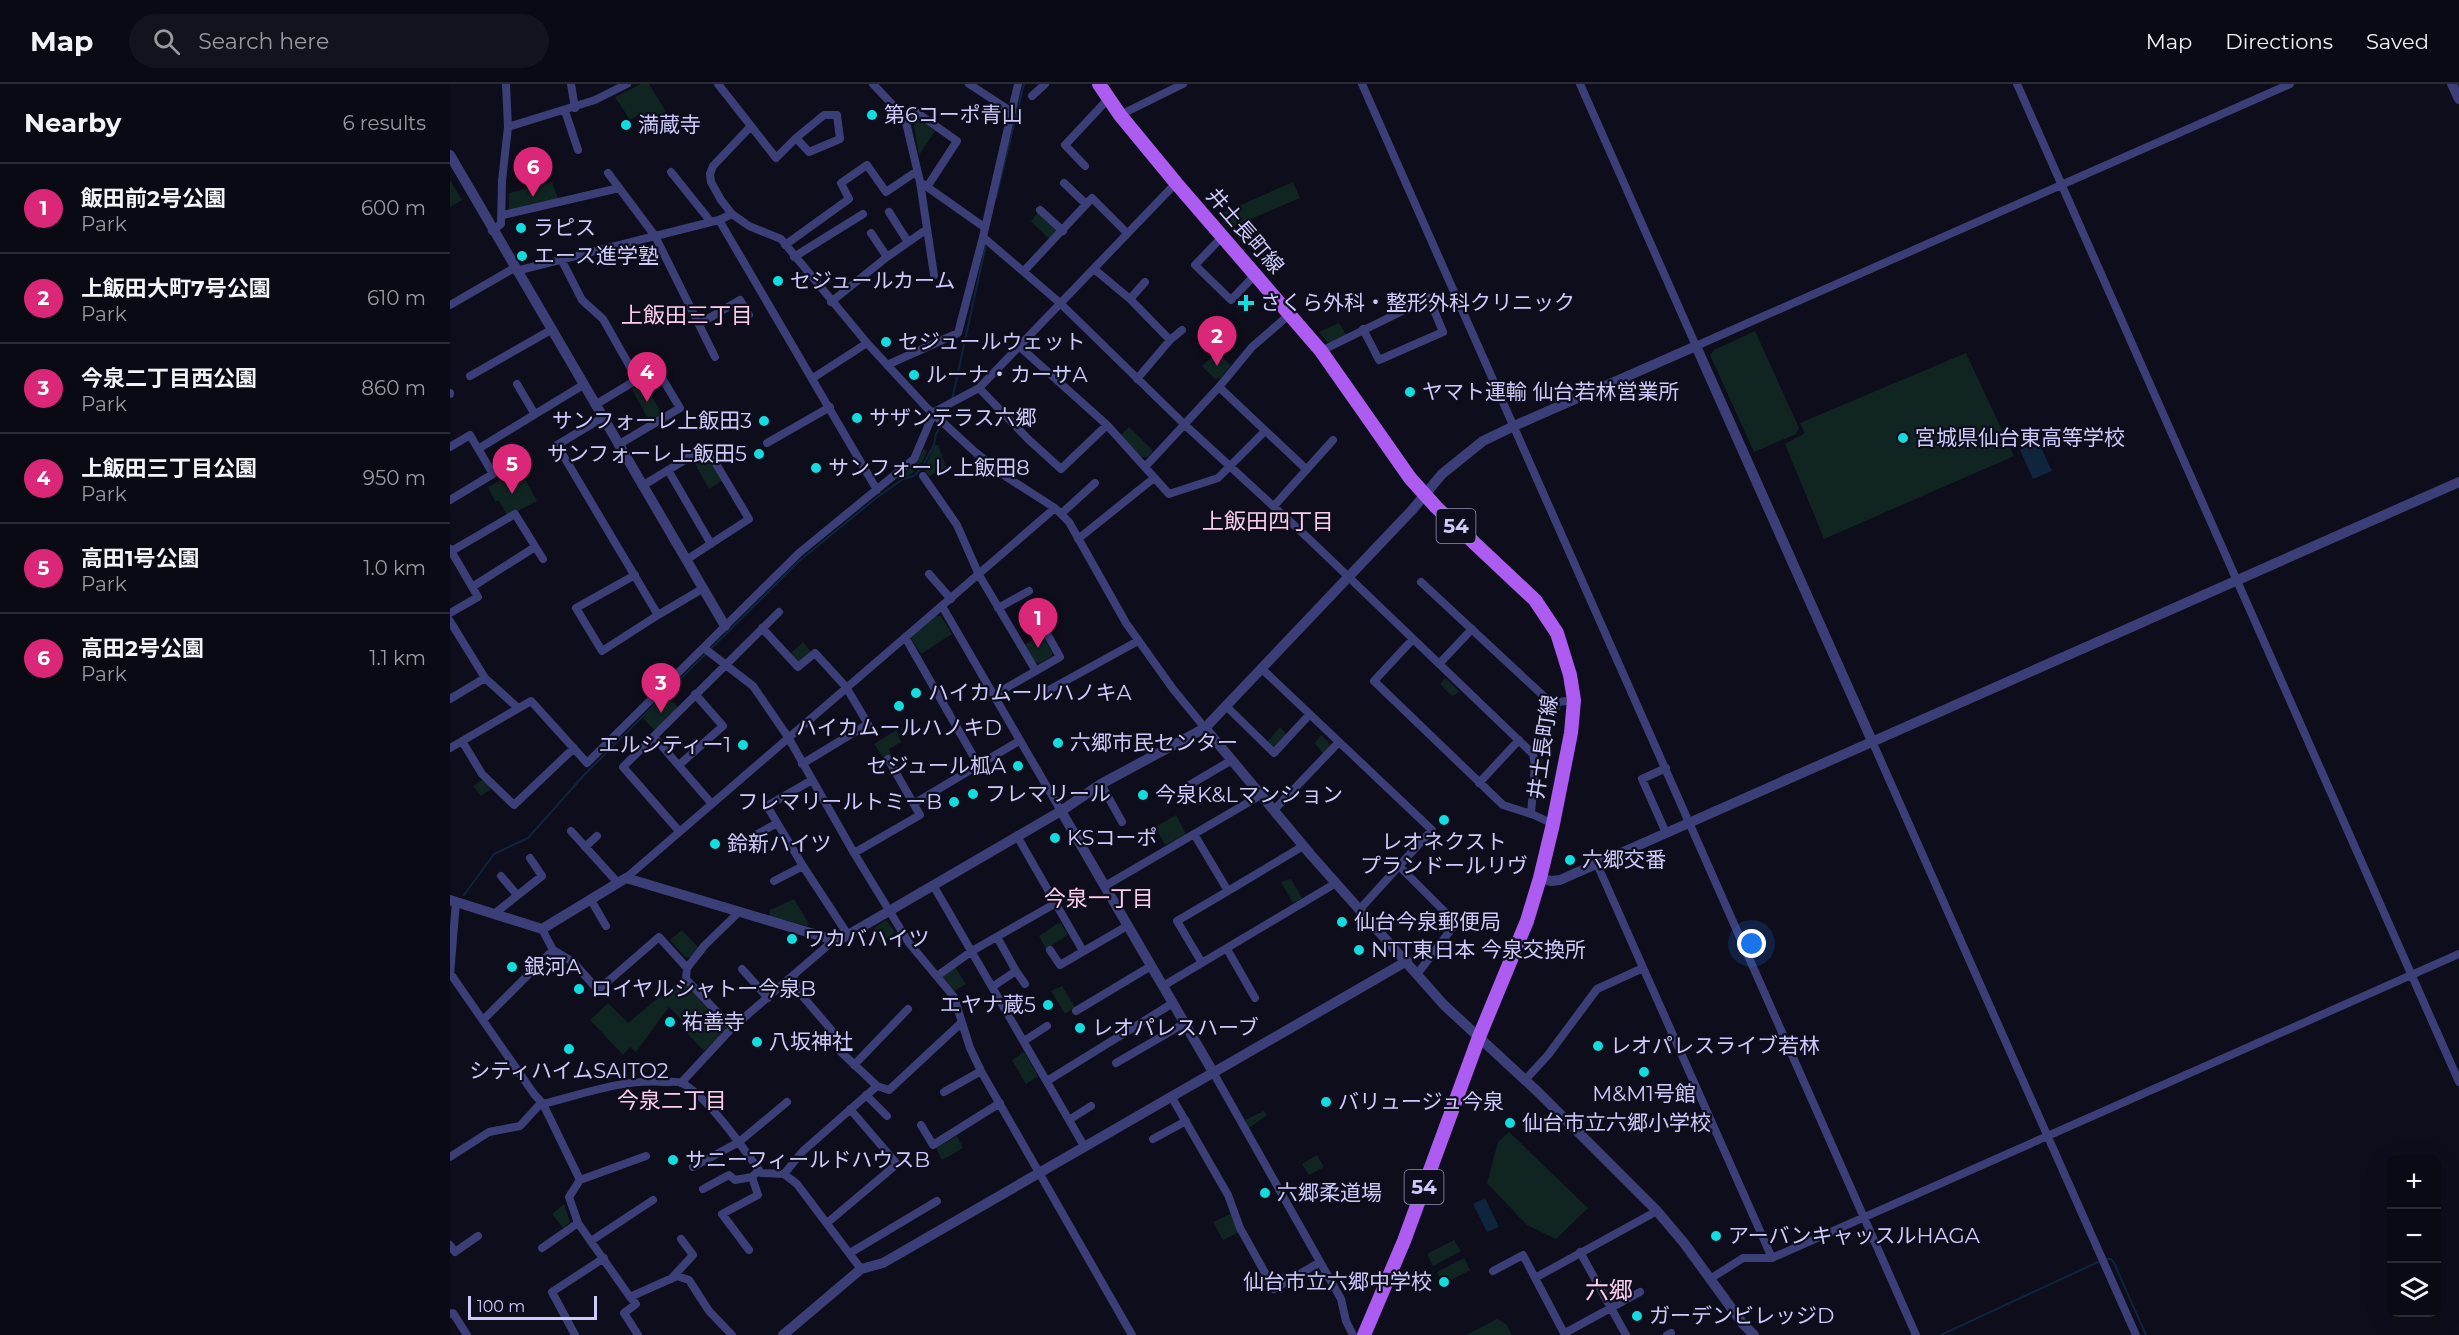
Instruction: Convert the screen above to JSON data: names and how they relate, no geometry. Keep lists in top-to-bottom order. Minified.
{"streets":{"main road":["井土長町線","54"]},"districts":["上飯田三丁目","上飯田四丁目","今泉一丁目","今泉二丁目","六郷"],"places":{"other":["第6コーポ青山","満蔵寺","ラピス","エース進学塾","セジュールカーム","セジュールウェット","ルーナ・カーサA","ヤマト運輸 仙台若林営業所","サザンテラス六郷","サンフォーレ上飯田3","宮城県仙台東高等学校","サンフォーレ上飯田5","サンフォーレ上飯田8","ハイカムールハノキA","ハイカムールハノキD","六郷市民センター","エルシティー1","セジュール柧A","フレマリール","今泉K&Lマンション","フレマリールトミーB","レオネクスト プランドールリヴ","KSコーポ","鈴新ハイツ","六郷交番","仙台今泉郵便局","ワカバハイツ","NTT東日本 今泉交換所","銀河A","ロイヤルシャトー今泉B","エヤナ蔵5","祐善寺","レオパレスハーブ","八坂神社","レオパレスライブ若林","シティハイムSAITO2","M&M1号館","バリュージュ今泉","仙台市立六郷小学校","サニーフィールドハウスB","六郷柔道場","アーバンキャッスルHAGA","仙台市立六郷中学校","ガーデンビレッジD"],"health":["さくら外科・整形外科クリニック"]},"scale_bar":"100 m","page":{"header":"Map","search":"Search here","nav":["Map","Directions","Saved"],"heading":["Nearby","6 results"],"pins":["6","2","4","5","1","3"],"list":[{"mark":"1","name":"飯田前2号公園","note":"Park","value":"600 m"},{"mark":"2","name":"上飯田大町7号公園","note":"Park","value":"610 m"},{"mark":"3","name":"今泉二丁目西公園","note":"Park","value":"860 m"},{"mark":"4","name":"上飯田三丁目公園","note":"Park","value":"950 m"},{"mark":"5","name":"高田1号公園","note":"Park","value":"1.0 km"},{"mark":"6","name":"高田2号公園","note":"Park","value":"1.1 km"}],"map_buttons":["+","−"],"scale":"100 m"}}
